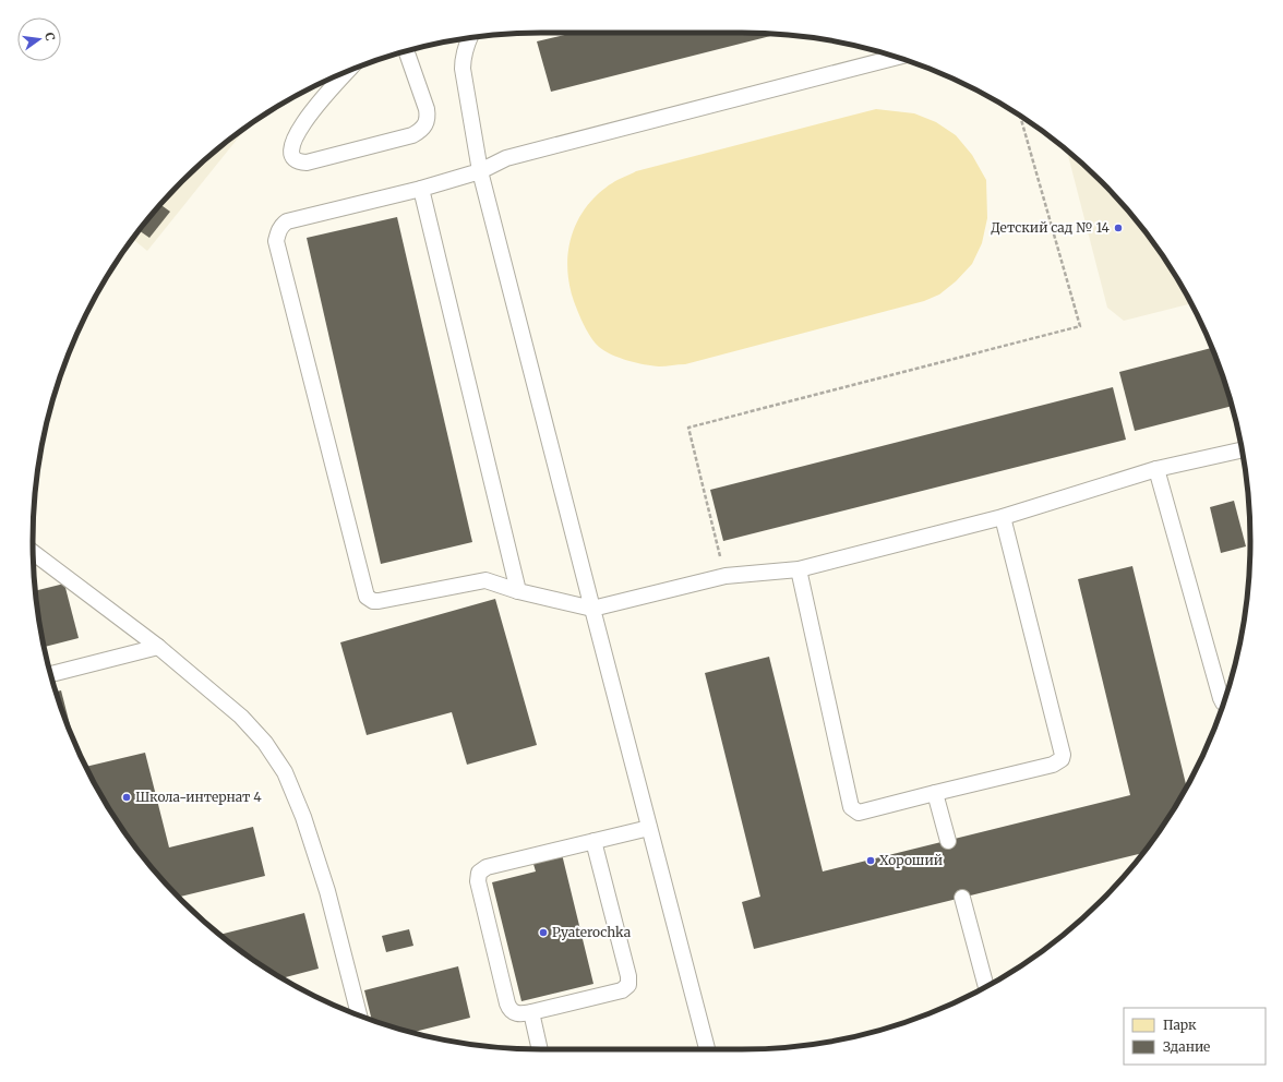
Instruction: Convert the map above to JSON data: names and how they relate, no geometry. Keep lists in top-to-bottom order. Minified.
{"places":["Детский сад № 14","Школа-интернат 4","Хороший","Pyaterochka"],"legend":["Парк","Здание"],"north":"right"}
